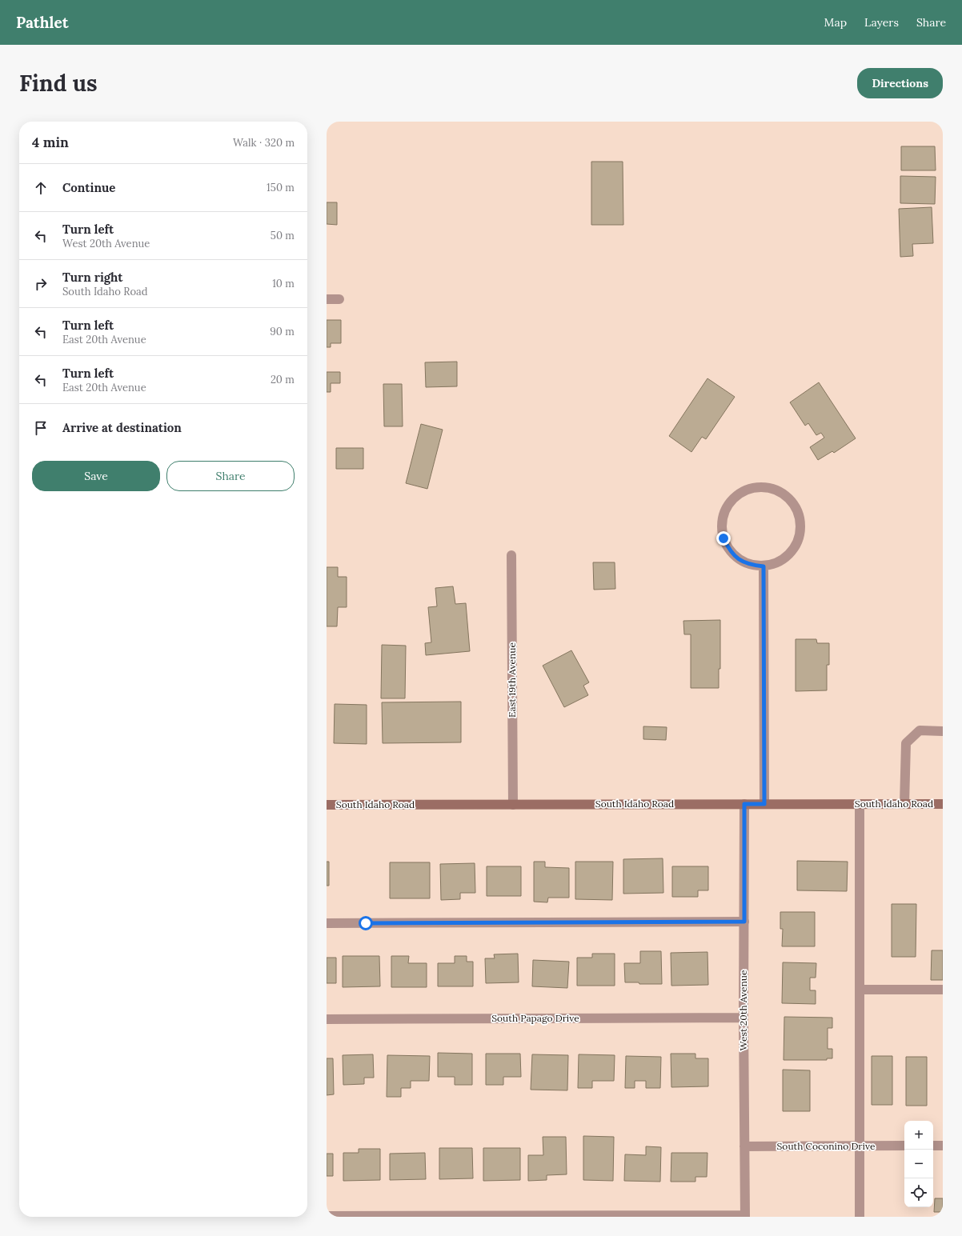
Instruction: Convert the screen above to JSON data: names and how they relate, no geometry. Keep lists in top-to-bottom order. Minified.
{"streets":{"main road":["South Idaho Road"],"street":["East 19th Avenue","West 20th Avenue","South Papago Drive","South Coconino Drive"]},"crossings":[["East 19th Avenue","South Idaho Road"],["South Idaho Road","West 20th Avenue"],["West 20th Avenue","South Papago Drive"],["West 20th Avenue","South Coconino Drive"]],"page":{"header":"Pathlet","nav":["Map","Layers","Share"],"buttons":["Directions",["Save","Share"]],"title":"Find us","heading":["4 min","Walk · 320 m"],"list":[["Continue","150 m"],["Turn left","West 20th Avenue","50 m"],["Turn right","South Idaho Road","10 m"],["Turn left","East 20th Avenue","90 m"],["Turn left","East 20th Avenue","20 m"],"Arrive at destination"],"map_buttons":["+","−"]}}
